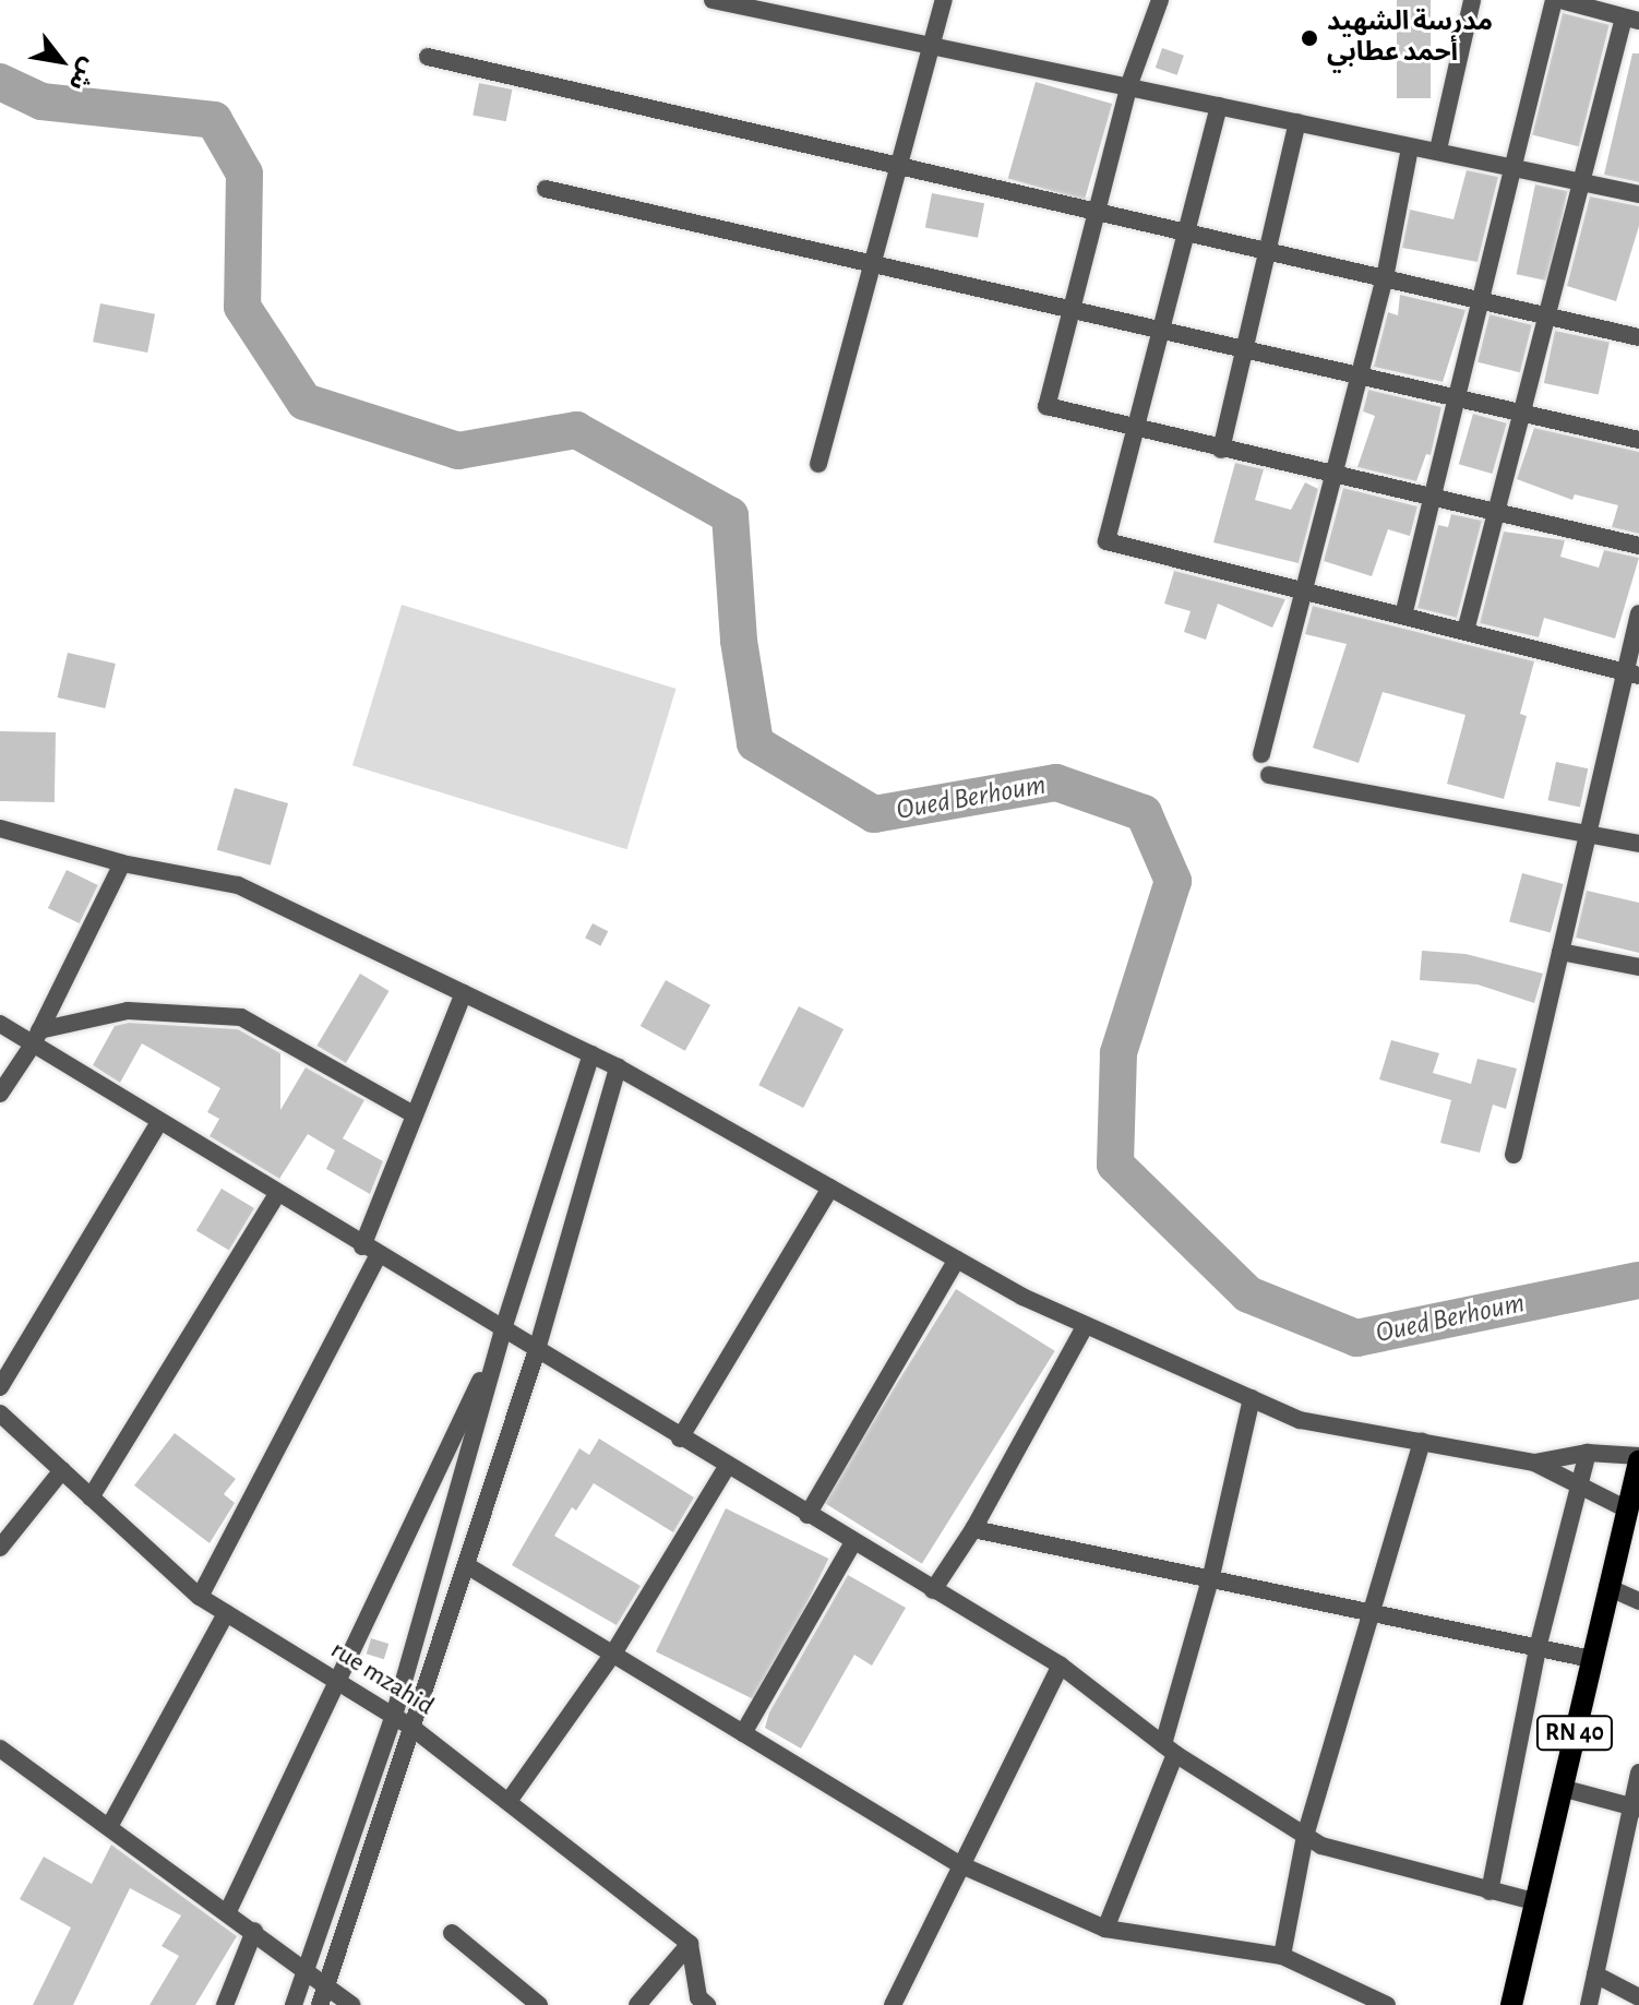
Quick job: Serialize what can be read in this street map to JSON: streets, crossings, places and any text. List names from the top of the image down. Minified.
{"streets":{"main road":["RN 40"],"street":["rue mzahid"]},"water":["Oued Berhoum"],"places":["مدرسة الشهيد أحمد عطابي"],"north":"bottom right"}
